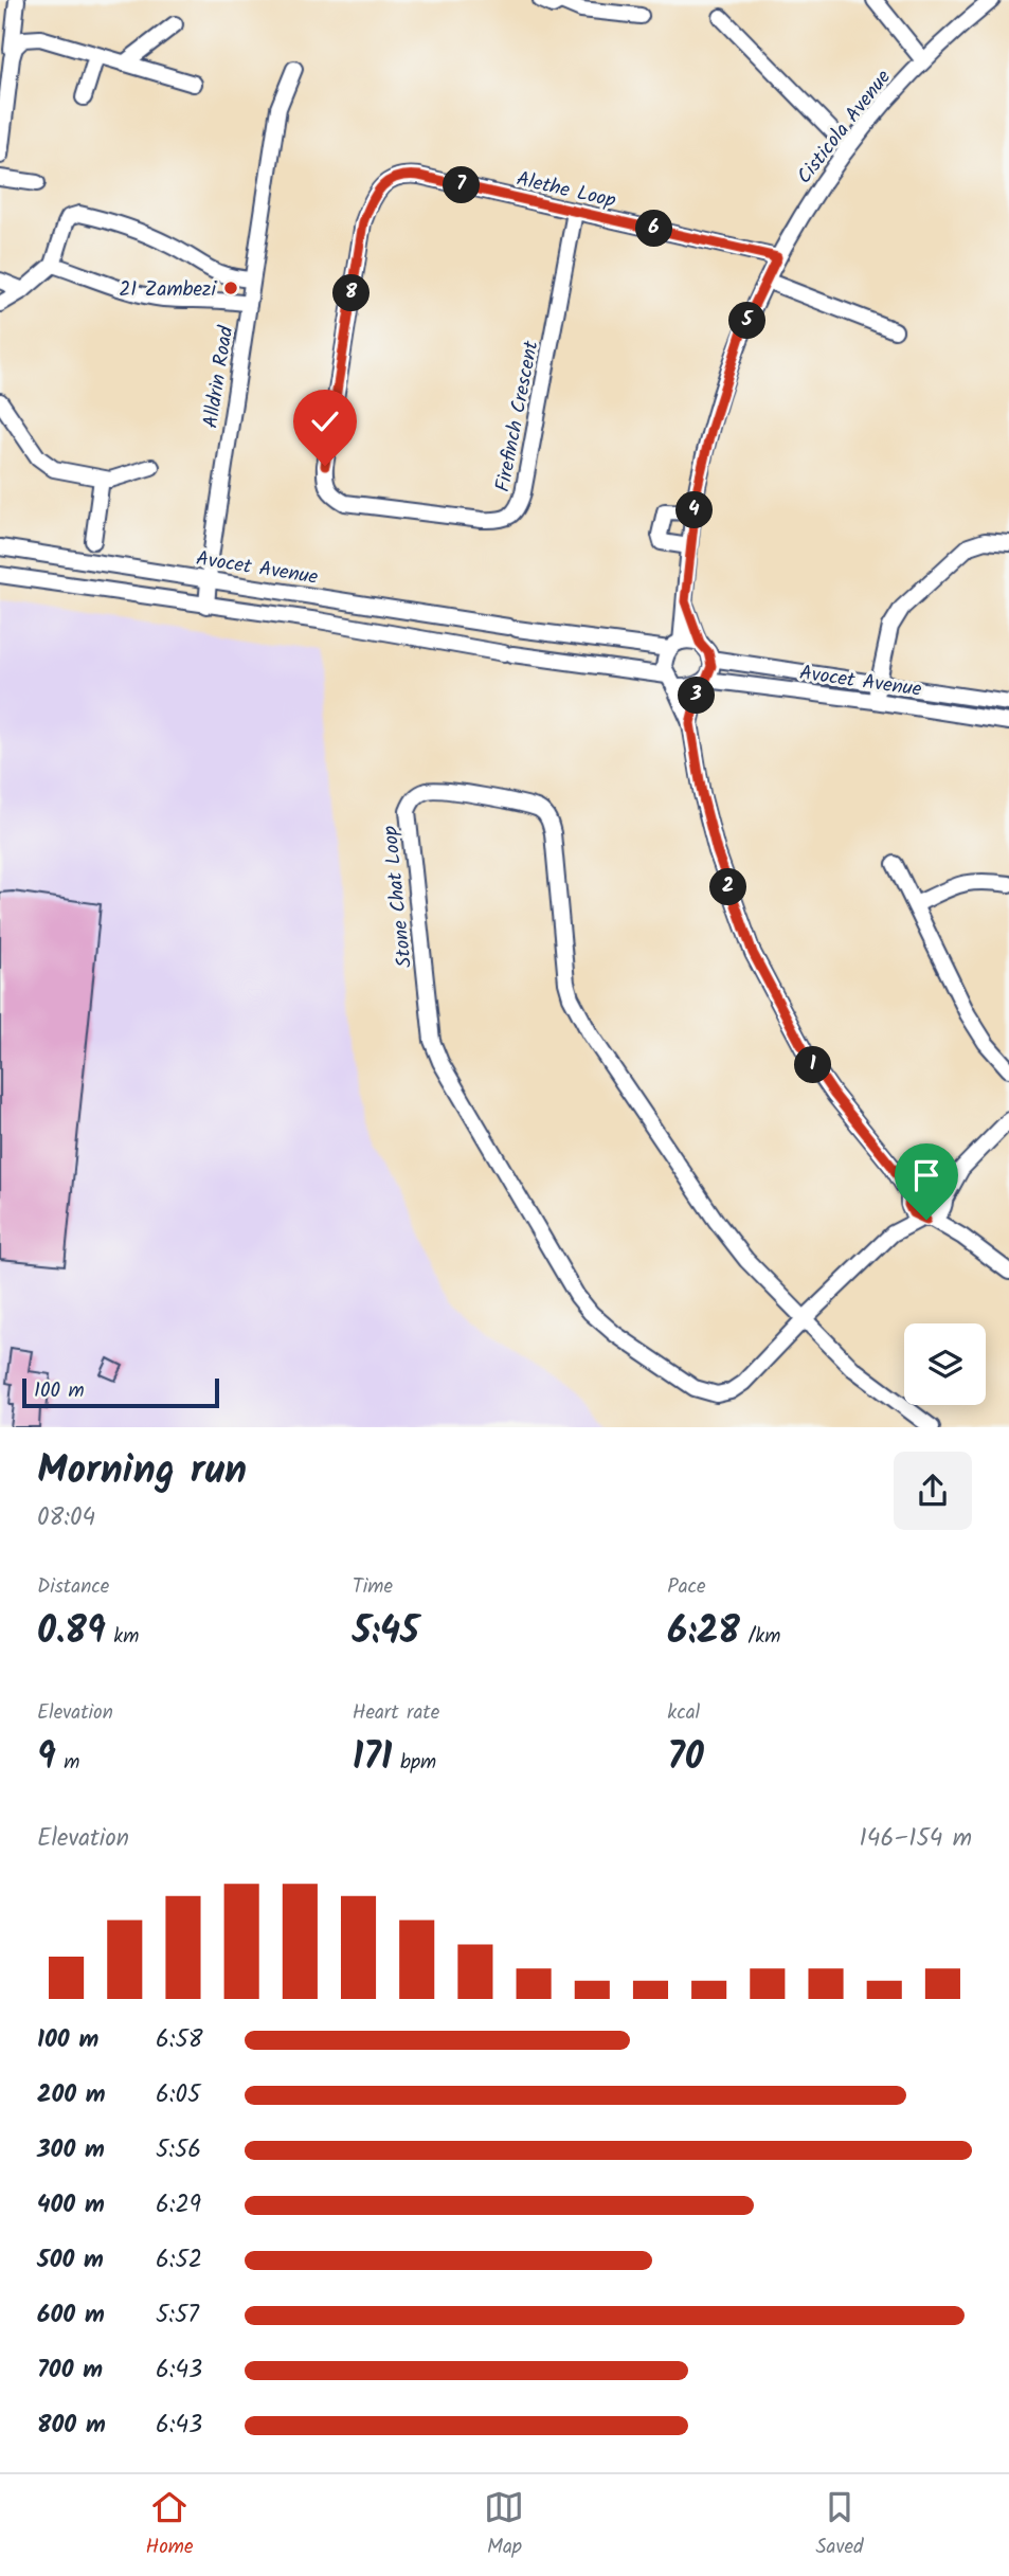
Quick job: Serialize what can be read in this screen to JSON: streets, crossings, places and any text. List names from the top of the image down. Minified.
{"streets":{"street":["Cisticola Avenue","Alethe Loop","Alldrin Road","Firefinch Crescent","Avocet Avenue","Stone Chat Loop"]},"crossings":[["Cisticola Avenue","Alethe Loop"],["Cisticola Avenue","Avocet Avenue"],["Alethe Loop","Firefinch Crescent"],["Alldrin Road","Avocet Avenue"]],"places":["21 Zambezi"],"scale_bar":"100 m","page":{"pins":["7","6","8","5","4","3","2","1"],"scale":"100 m","heading":["Morning run","08:04"],"stats":[["Distance","0.89 km"],["Time","5:45"],["Pace","6:28 /km"],["Elevation","9 m"],["Heart rate","171 bpm"],["kcal","70"]],"chart":["Elevation","146–154 m"],"list":[{"name":"100 m","note":"6:58"},{"name":"200 m","note":"6:05"},{"name":"300 m","note":"5:56"},{"name":"400 m","note":"6:29"},{"name":"500 m","note":"6:52"},{"name":"600 m","note":"5:57"},{"name":"700 m","note":"6:43"},{"name":"800 m","note":"6:43"}],"tabs":["Home","Map","Saved"]}}
